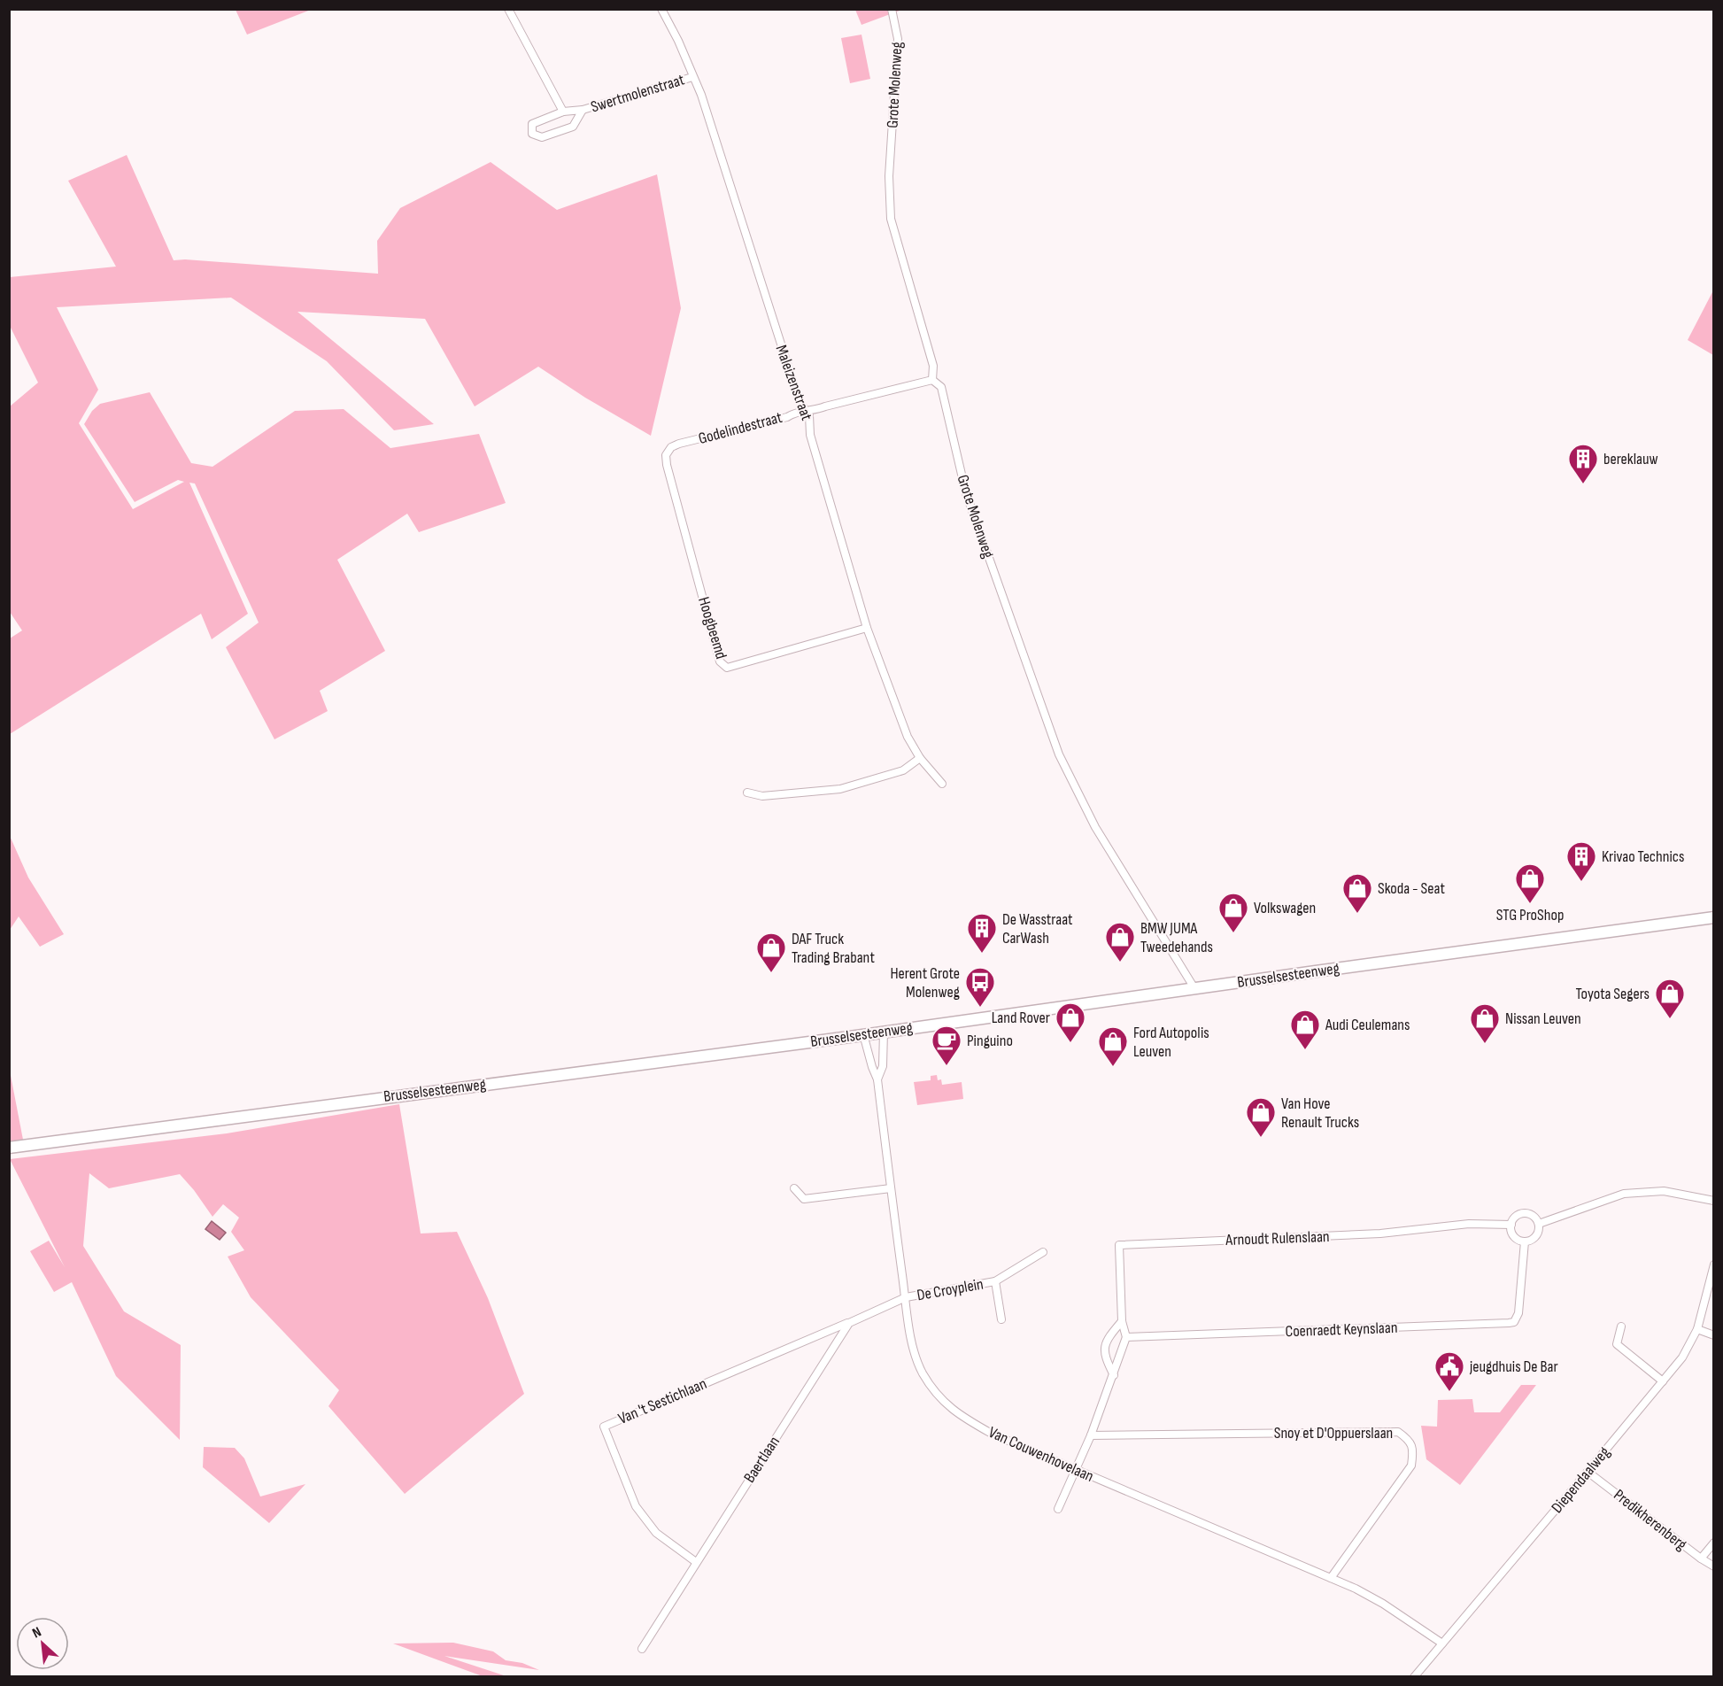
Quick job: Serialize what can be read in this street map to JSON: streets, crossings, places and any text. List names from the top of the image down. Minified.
{"streets":{"main road":["Brusselsesteenweg"],"street":["Grote Molenweg","Swertmolenstraat","Maleizenstraat","Godelindestraat","Hoogbeemd","Arnoudt Rulenslaan","De Croyplein","Coenraedt Keynslaan","Van 't Sestichlaan","Snoy et D'Oppuerslaan","Van Couwenhovelaan","Baertlaan","Diependaalweg","Predikherenberg"]},"crossings":[["Grote Molenweg","Godelindestraat"],["Grote Molenweg","Brusselsesteenweg"],["Swertmolenstraat","Maleizenstraat"],["Maleizenstraat","Godelindestraat"],["Maleizenstraat","Hoogbeemd"],["Godelindestraat","Hoogbeemd"],["Brusselsesteenweg","Van Couwenhovelaan"],["Arnoudt Rulenslaan","Coenraedt Keynslaan"],["De Croyplein","Van Couwenhovelaan"],["Van 't Sestichlaan","Baertlaan"],["Snoy et D'Oppuerslaan","Van Couwenhovelaan"],["Van Couwenhovelaan","Diependaalweg"],["Diependaalweg","Predikherenberg"]],"places":{"building":["bereklauw","Krivao Technics","De Wasstraat CarWash"],"shop":["STG ProShop","Skoda - Seat","Volkswagen","BMW JUMA Tweedehands","DAF Truck Trading Brabant","Toyota Segers","Land Rover","Nissan Leuven","Audi Ceulemans","Ford Autopolis Leuven","Van Hove Renault Trucks"],"bus stop":["Herent Grote Molenweg"],"cafe":["Pinguino"],"public building":["jeugdhuis De Bar"]},"north":"top left"}
